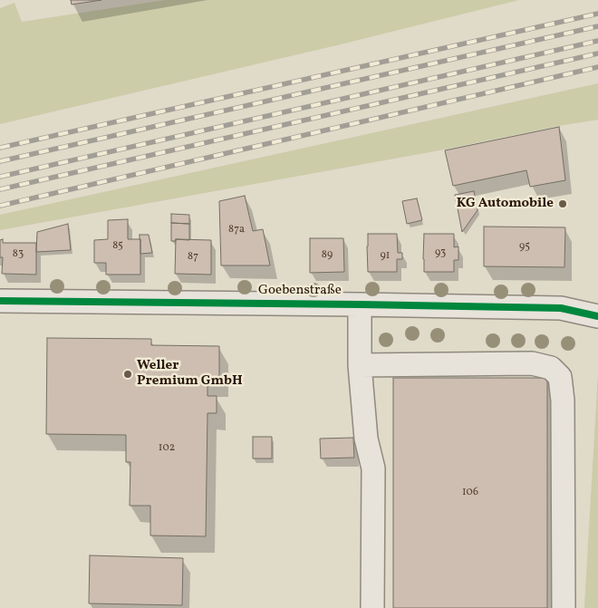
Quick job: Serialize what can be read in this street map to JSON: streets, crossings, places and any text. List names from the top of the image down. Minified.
{"streets":{"street":["Goebenstraße"]},"places":["KG Automobile","Weller Premium GmbH"],"house_numbers":["87a","85","95","93","83","89","91","87","102","106"]}
